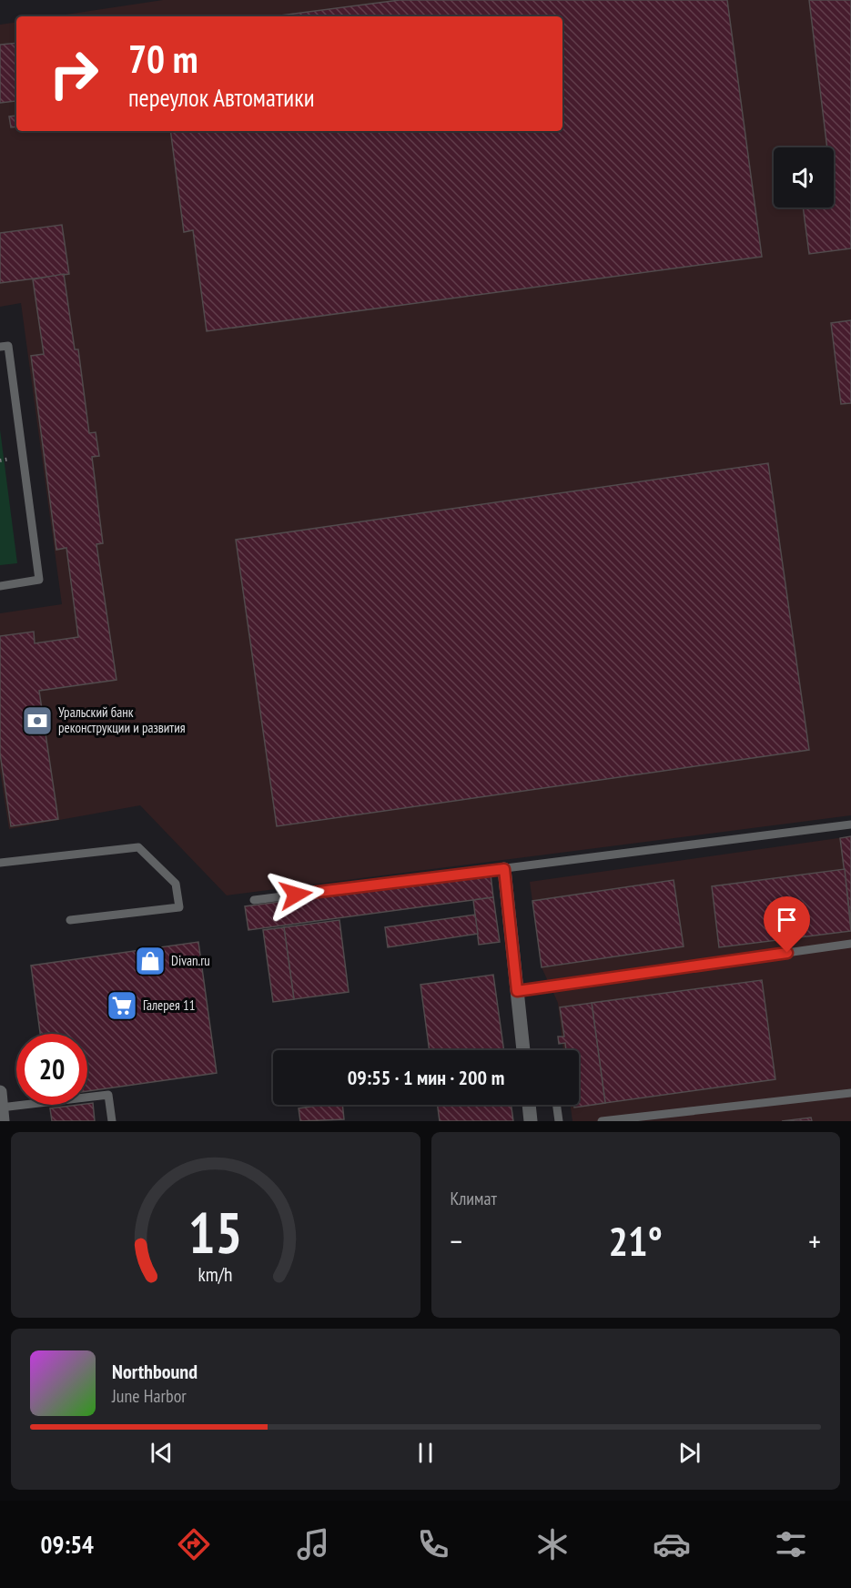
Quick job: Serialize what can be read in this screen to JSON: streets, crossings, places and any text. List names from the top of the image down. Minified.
{"places":{"bank":["Уральский банк реконструкции и развития"],"shop":["Divan.ru"],"supermarket":["Галерея 11"]},"page":{"turn":["70 m","переулок Автоматики"],"limit":"20","trip":"09:55 · 1 мин · 200 m","tile":"Климат","heat":["−","21°","+"],"song":["Northbound","June Harbor"],"tabs":"09:54","gauge":["15","km/h"]}}
